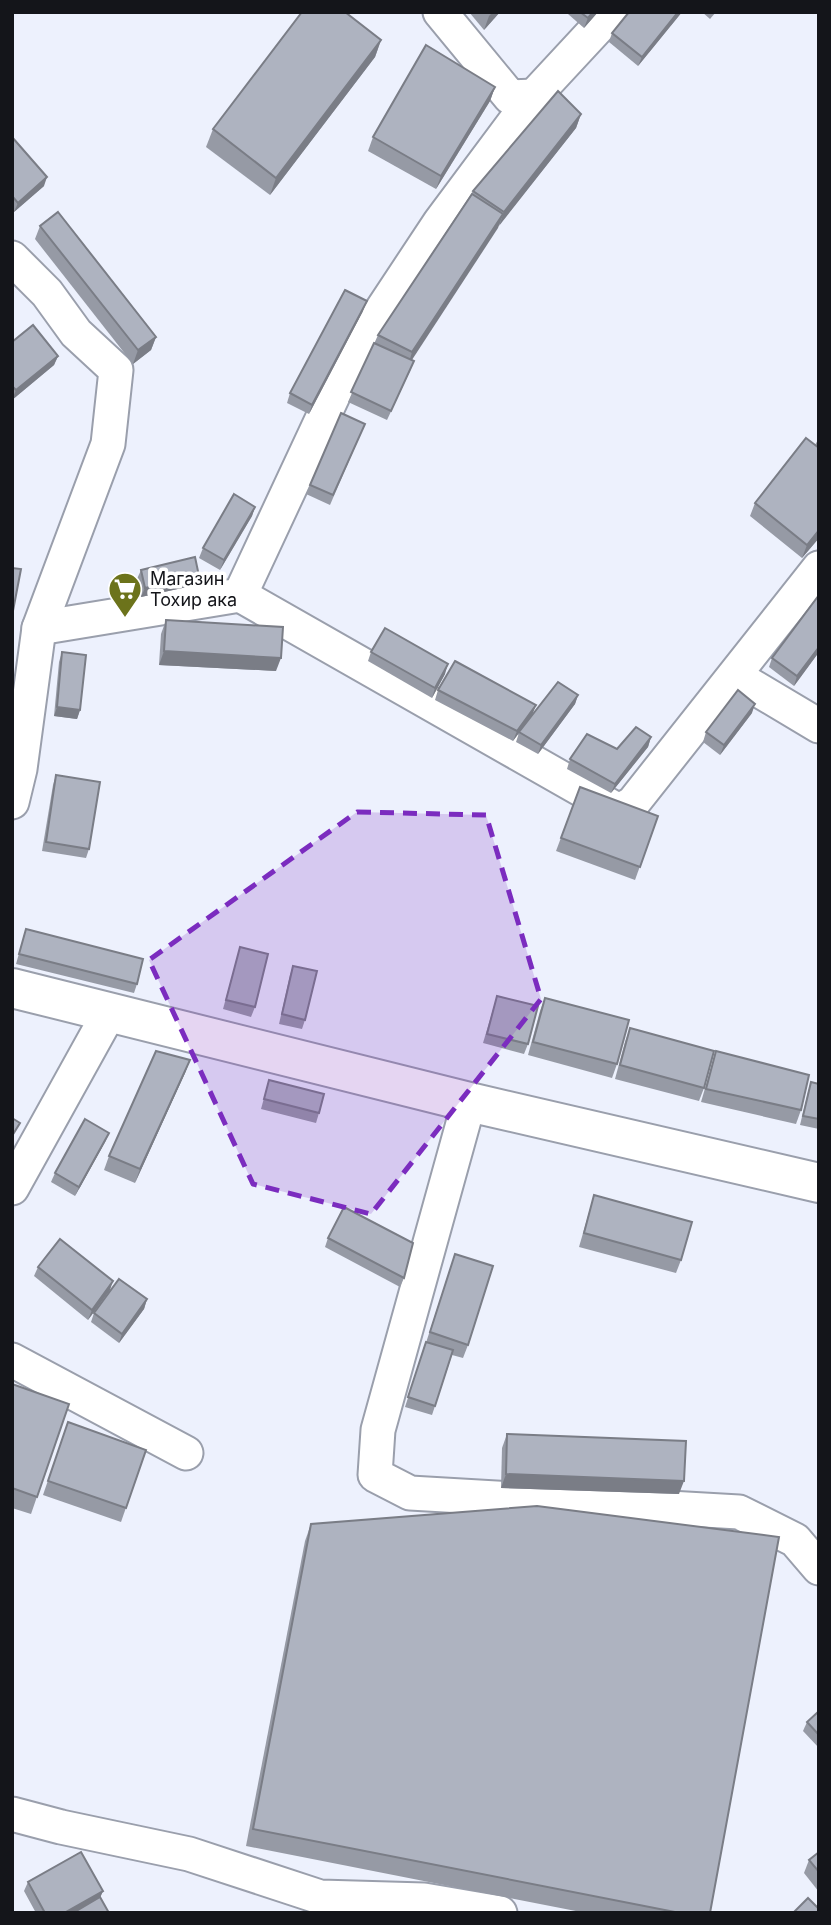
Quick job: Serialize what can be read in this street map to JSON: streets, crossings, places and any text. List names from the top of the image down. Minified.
{"places":{"supermarket":["Магазин Тохир ака"]}}
